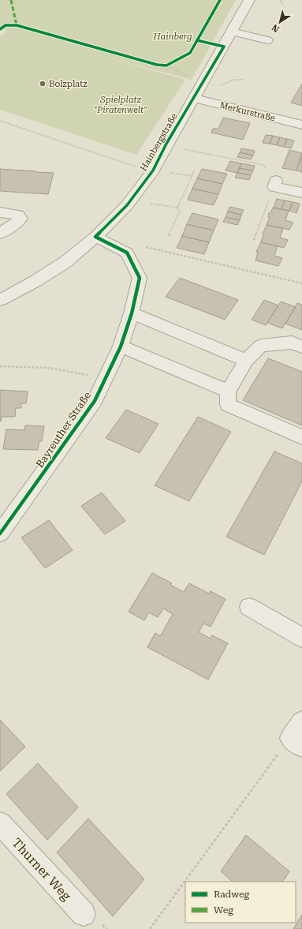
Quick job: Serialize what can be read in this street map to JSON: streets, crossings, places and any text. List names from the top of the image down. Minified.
{"streets":{"street":["Merkurstraße","Hainbergstraße","Bayreuther Straße","Thurner Weg"]},"crossings":[["Merkurstraße","Hainbergstraße"],["Hainbergstraße","Bayreuther Straße"]],"parks":["Hainberg","Spielplatz \"Piratenwelt\""],"places":["Bolzplatz"],"legend":["Radweg","Weg"],"north":"bottom left"}
